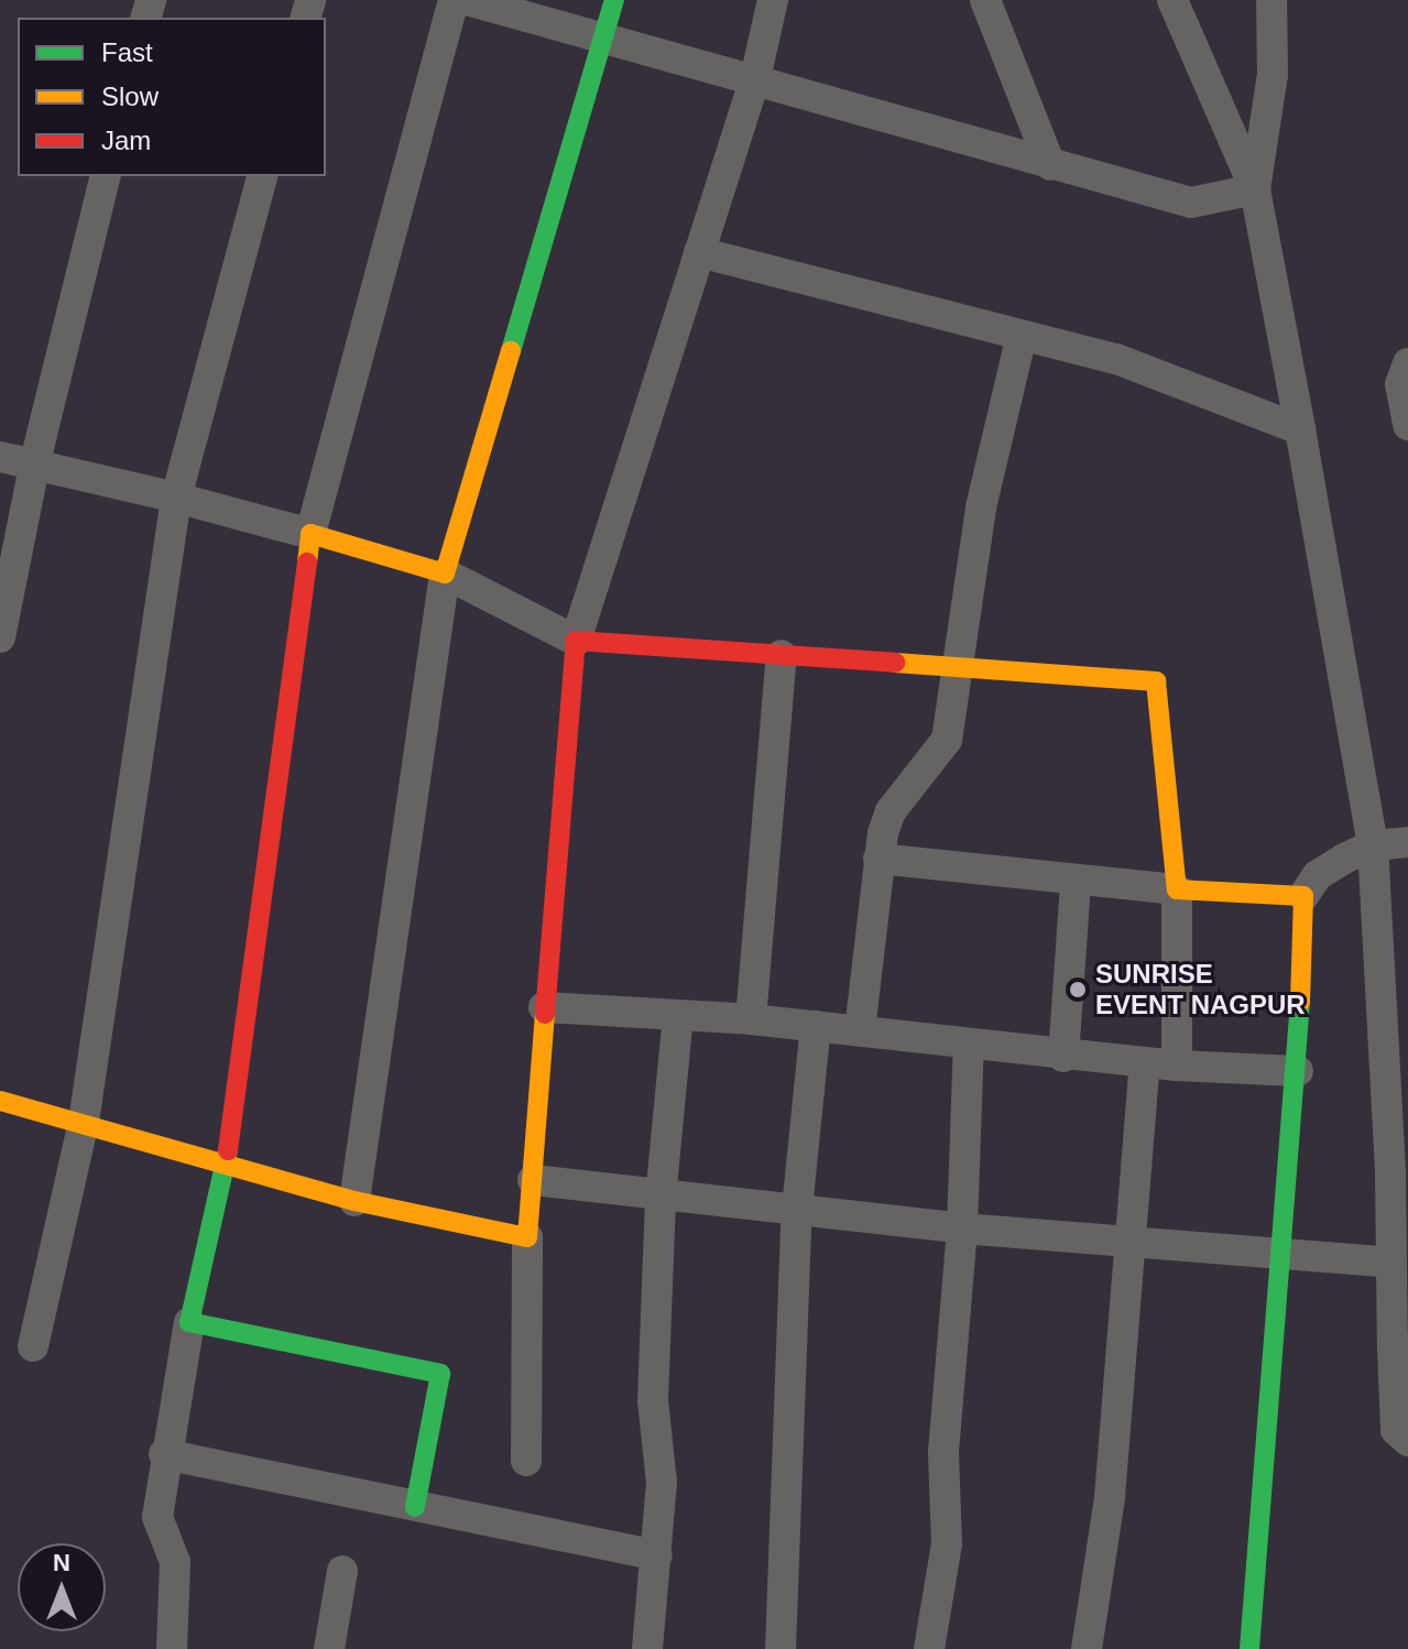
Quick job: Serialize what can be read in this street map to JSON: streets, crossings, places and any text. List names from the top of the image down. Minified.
{"places":["SUNRISE EVENT NAGPUR"],"legend":["Fast","Slow","Jam"],"north":"top"}
